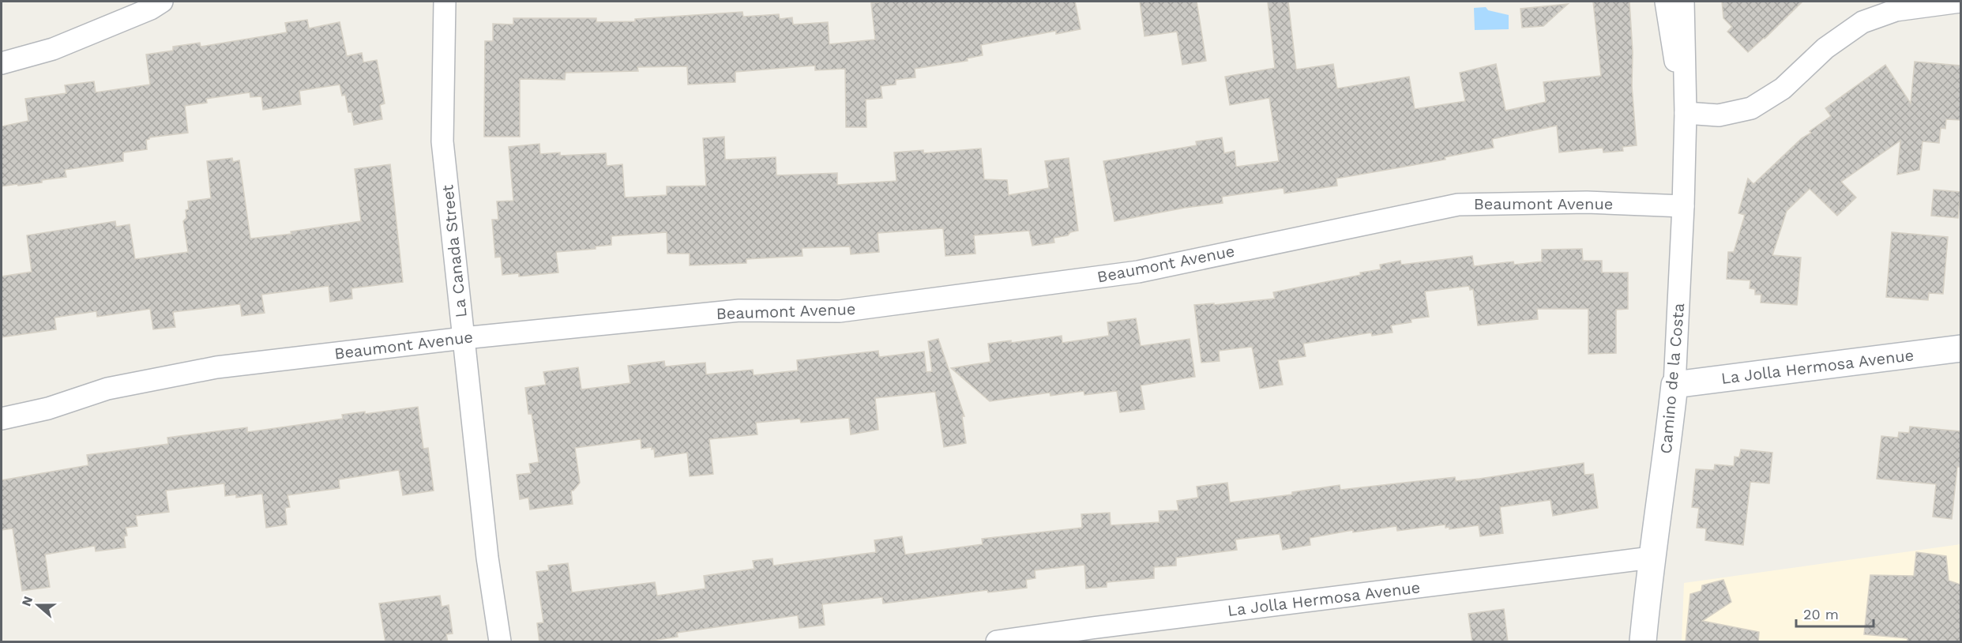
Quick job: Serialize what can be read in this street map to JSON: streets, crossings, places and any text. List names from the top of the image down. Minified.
{"streets":{"street":["Beaumont Avenue","La Canada Street","La Jolla Hermosa Avenue","Camino de la Costa"]},"crossings":[["Beaumont Avenue","La Canada Street"],["Beaumont Avenue","Camino de la Costa"],["La Jolla Hermosa Avenue","Camino de la Costa"]],"scale_bar":"20 m","north":"left"}
